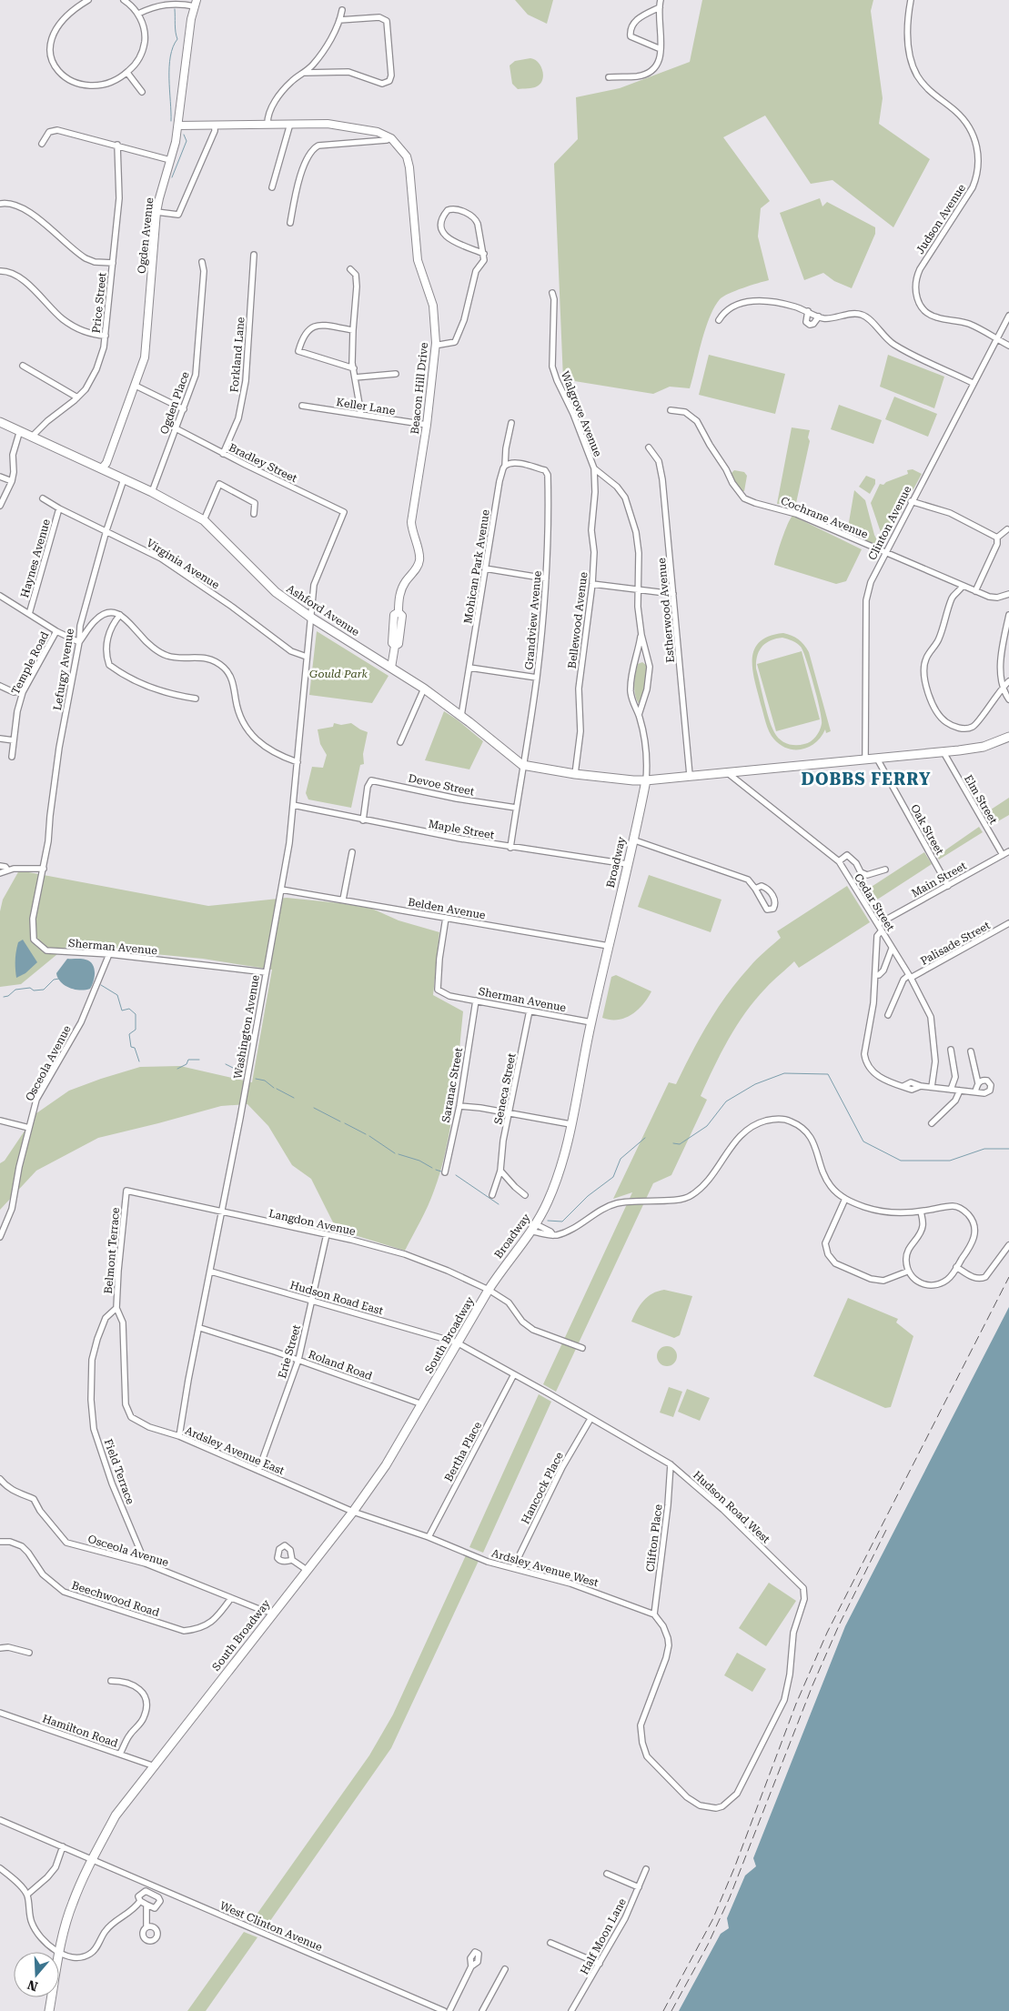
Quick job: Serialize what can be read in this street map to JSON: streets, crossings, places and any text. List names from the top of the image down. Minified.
{"streets":{"main road":["Ashford Avenue","Broadway","South Broadway"],"street":["Judson Avenue","Ogden Avenue","Price Street","Forkland Lane","Beacon Hill Drive","Ogden Place","Keller Lane","Walgrove Avenue","Bradley Street","Cochrane Avenue","Clinton Avenue","Haynes Avenue","Virginia Avenue","Mohican Park Avenue","Estherwood Avenue","Grandview Avenue","Bellewood Avenue","Temple Road","Lefurgy Avenue","Devoe Street","Elm Street","Maple Street","Oak Street","Main Street","Cedar Street","Belden Avenue","Palisade Street","Sherman Avenue","Washington Avenue","Osceola Avenue","Saranac Street","Seneca Street","Langdon Avenue","Belmont Terrace","Hudson Road East","Erie Street","Roland Road","Ardsley Avenue East","Bertha Place","Field Terrace","Hancock Place","Hudson Road West","Clifton Place","Ardsley Avenue West","Beechwood Road","Hamilton Road","West Clinton Avenue","Half Moon Lane"]},"crossings":[["Judson Avenue","Clinton Avenue"],["Ogden Avenue","Ashford Avenue"],["Price Street","Ashford Avenue"],["Forkland Lane","Bradley Street"],["Beacon Hill Drive","Keller Lane"],["Beacon Hill Drive","Ashford Avenue"],["Ogden Place","Bradley Street"],["Ogden Place","Ashford Avenue"],["Walgrove Avenue","Ashford Avenue"],["Walgrove Avenue","Bellewood Avenue"],["Walgrove Avenue","Broadway"],["Bradley Street","Washington Avenue"],["Cochrane Avenue","Clinton Avenue"],["Haynes Avenue","Virginia Avenue"],["Virginia Avenue","Lefurgy Avenue"],["Virginia Avenue","Washington Avenue"],["Mohican Park Avenue","Ashford Avenue"],["Mohican Park Avenue","Grandview Avenue"],["Ashford Avenue","Grandview Avenue"],["Ashford Avenue","Bellewood Avenue"],["Ashford Avenue","Lefurgy Avenue"],["Ashford Avenue","Broadway"],["Ashford Avenue","Washington Avenue"],["Grandview Avenue","Devoe Street"],["Grandview Avenue","Maple Street"],["Lefurgy Avenue","Sherman Avenue"],["Devoe Street","Maple Street"],["Elm Street","Main Street"],["Maple Street","Broadway"],["Maple Street","Washington Avenue"],["Oak Street","Main Street"],["Broadway","Belden Avenue"],["Broadway","Sherman Avenue"],["Broadway","Langdon Avenue"],["Broadway","South Broadway"],["Main Street","Cedar Street"],["Cedar Street","Palisade Street"],["Belden Avenue","Sherman Avenue"],["Belden Avenue","Washington Avenue"],["Sherman Avenue","Washington Avenue"],["Sherman Avenue","Osceola Avenue"],["Sherman Avenue","Saranac Street"],["Sherman Avenue","Seneca Street"],["Washington Avenue","Langdon Avenue"],["Washington Avenue","Hudson Road East"],["Washington Avenue","Roland Road"],["Washington Avenue","Ardsley Avenue East"],["Osceola Avenue","South Broadway"],["Osceola Avenue","Field Terrace"],["Osceola Avenue","Beechwood Road"],["Langdon Avenue","Belmont Terrace"],["Langdon Avenue","South Broadway"],["Langdon Avenue","Erie Street"],["Belmont Terrace","Ardsley Avenue East"],["Belmont Terrace","Field Terrace"],["Hudson Road East","South Broadway"],["Hudson Road East","Erie Street"],["Hudson Road East","Hudson Road West"],["South Broadway","Roland Road"],["South Broadway","Ardsley Avenue East"],["South Broadway","Hudson Road West"],["South Broadway","Ardsley Avenue West"],["South Broadway","Hamilton Road"],["South Broadway","West Clinton Avenue"],["Erie Street","Roland Road"],["Erie Street","Ardsley Avenue East"],["Ardsley Avenue East","Ardsley Avenue West"],["Bertha Place","Hudson Road West"],["Bertha Place","Ardsley Avenue West"],["Hancock Place","Hudson Road West"],["Hancock Place","Ardsley Avenue West"],["Hudson Road West","Clifton Place"],["Hudson Road West","Ardsley Avenue West"],["Clifton Place","Ardsley Avenue West"]],"districts":["DOBBS FERRY"],"parks":["Gould Park"],"north":"bottom"}
